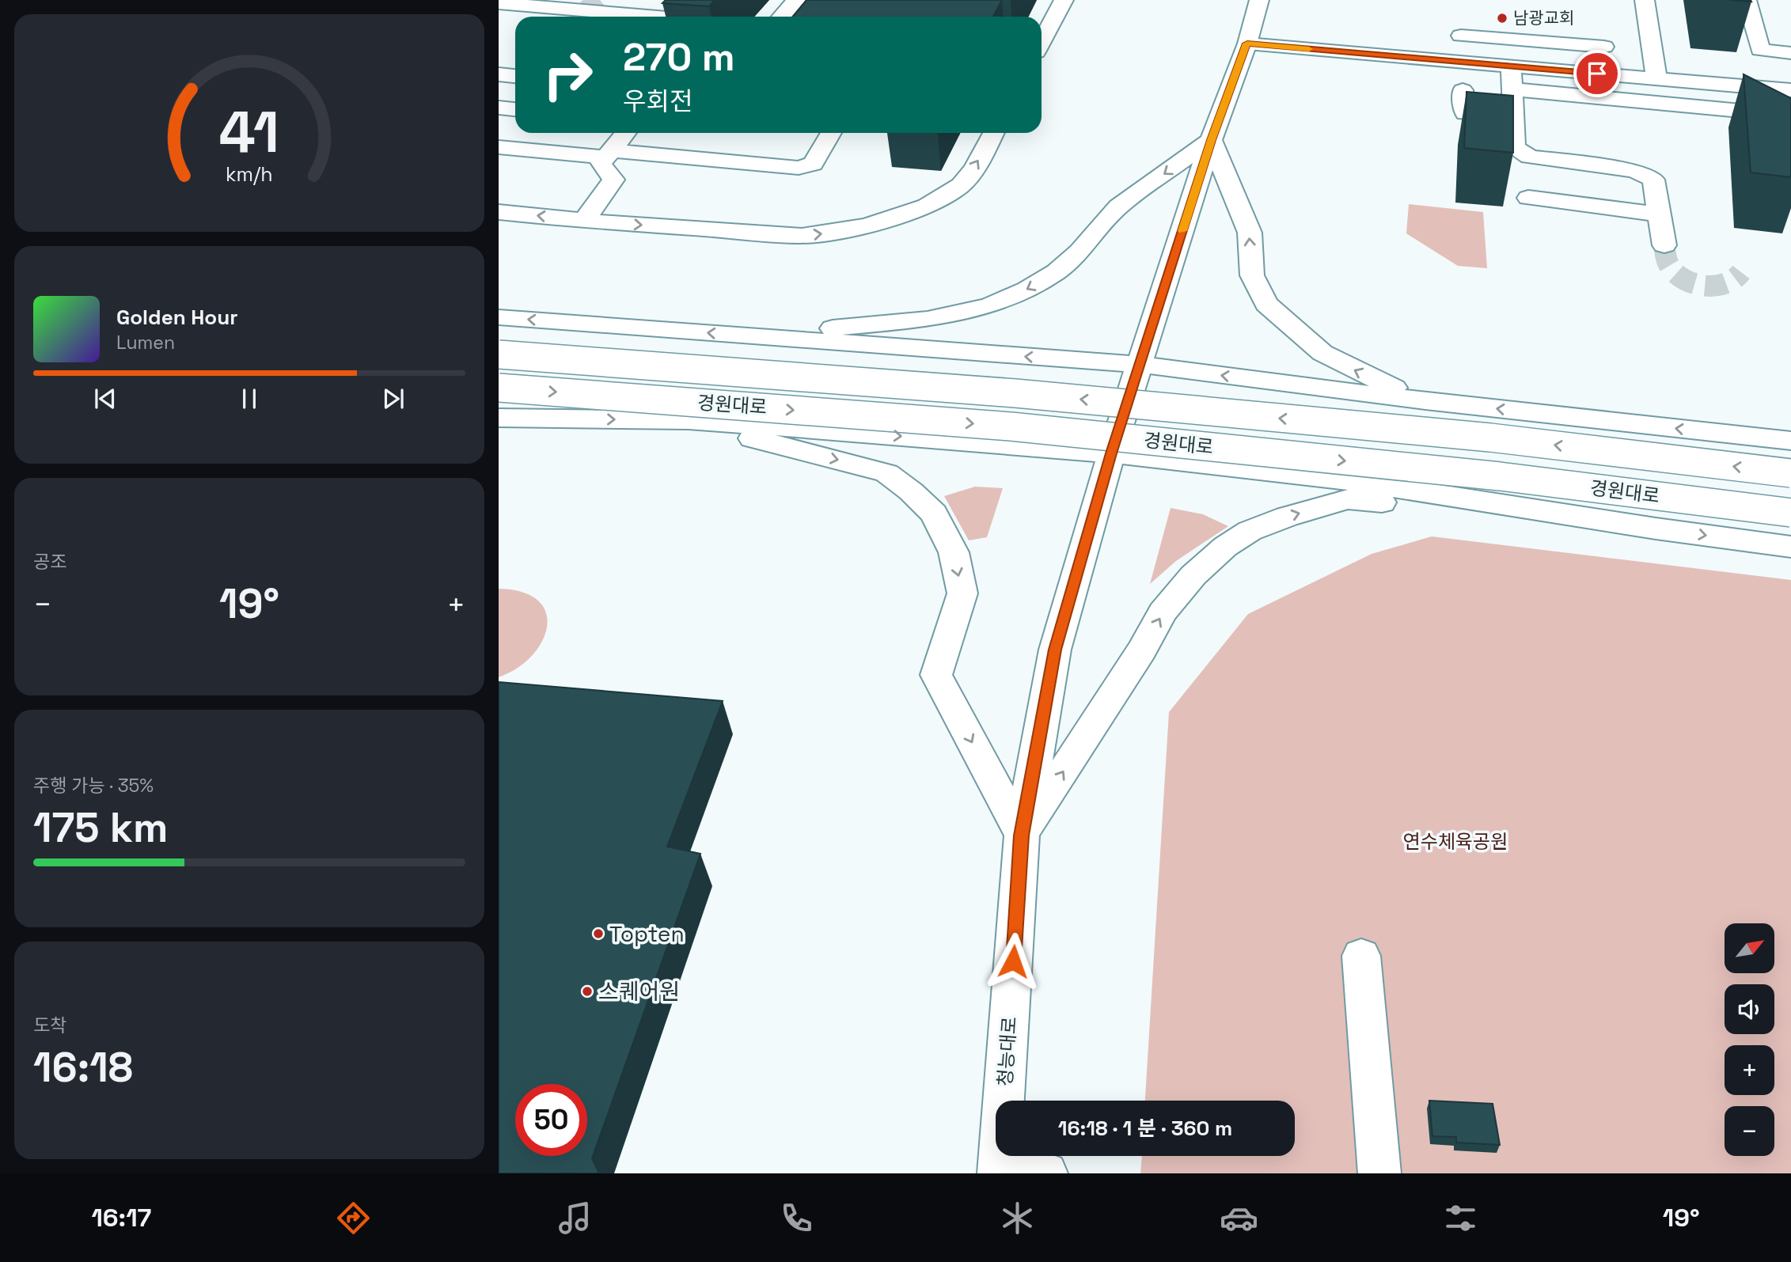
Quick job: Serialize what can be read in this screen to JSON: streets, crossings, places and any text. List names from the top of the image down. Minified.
{"streets":{"main road":["경원대로","청능대로"]},"parks":["연수체육공원"],"places":["남광교회","Topten","스퀘어원"],"north":"top right","page":{"turn":["270 m","우회전"],"song":["Golden Hour","Lumen"],"tile":["공조",["주행 가능 · 35%","175 km"],["도착","16:18"]],"heat":["−","19°","+"],"map_buttons":["+","−"],"limit":"50","trip":"16:18 · 1 분 · 360 m","tabs":["16:17","19°"],"gauge":["41","km/h"]}}
